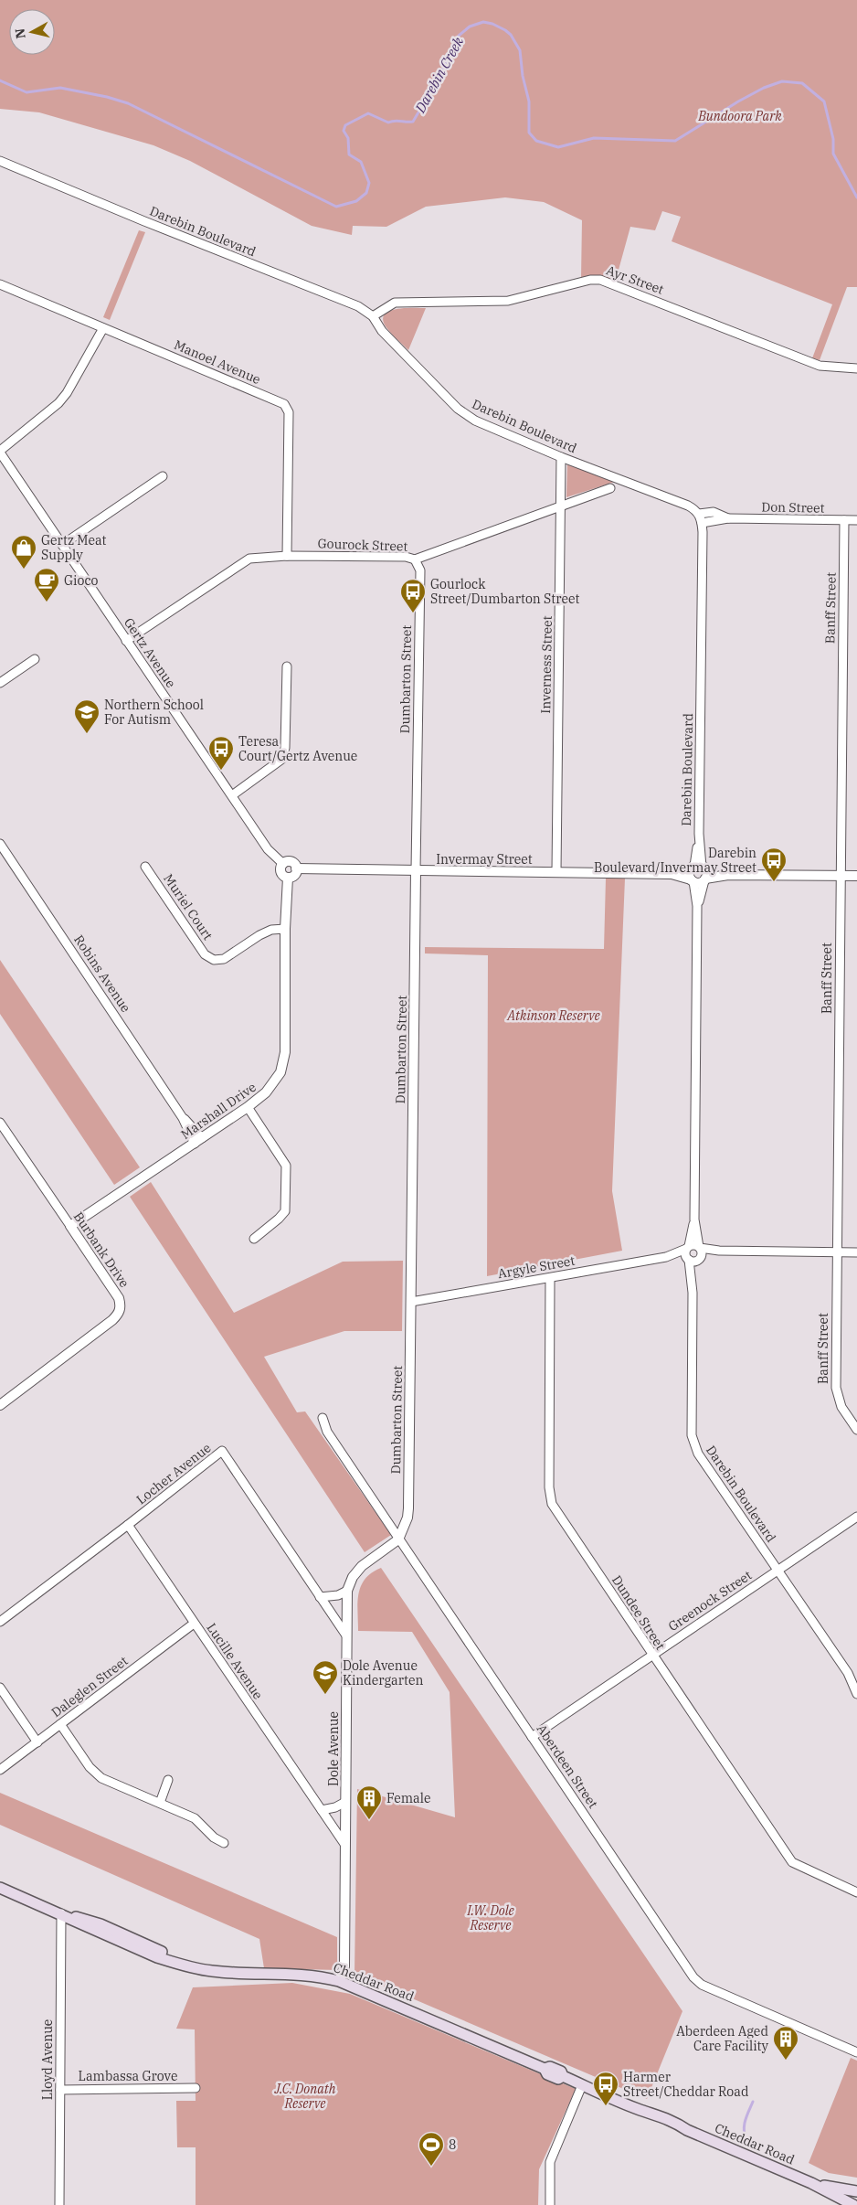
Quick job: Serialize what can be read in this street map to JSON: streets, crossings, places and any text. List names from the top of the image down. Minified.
{"streets":{"main road":["Cheddar Road"],"street":["Darebin Boulevard","Ayr Street","Manoel Avenue","Don Street","Gourock Street","Banff Street","Gertz Avenue","Inverness Street","Dumbarton Street","Invermay Street","Muriel Court","Robins Avenue","Marshall Drive","Burbank Drive","Argyle Street","Locher Avenue","Greenock Street","Dundee Street","Lucille Avenue","Daleglen Street","Dole Avenue","Aberdeen Street","Lloyd Avenue","Lambassa Grove"]},"crossings":[["Darebin Boulevard","Ayr Street"],["Darebin Boulevard","Don Street"],["Darebin Boulevard","Inverness Street"],["Darebin Boulevard","Invermay Street"],["Darebin Boulevard","Argyle Street"],["Darebin Boulevard","Greenock Street"],["Manoel Avenue","Gourock Street"],["Don Street","Banff Street"],["Gourock Street","Gertz Avenue"],["Gourock Street","Inverness Street"],["Gourock Street","Dumbarton Street"],["Banff Street","Invermay Street"],["Gertz Avenue","Invermay Street"],["Gertz Avenue","Marshall Drive"],["Inverness Street","Invermay Street"],["Dumbarton Street","Invermay Street"],["Dumbarton Street","Argyle Street"],["Dumbarton Street","Dole Avenue"],["Dumbarton Street","Aberdeen Street"],["Invermay Street","Marshall Drive"],["Muriel Court","Marshall Drive"],["Robins Avenue","Marshall Drive"],["Marshall Drive","Burbank Drive"],["Argyle Street","Dundee Street"],["Locher Avenue","Lucille Avenue"],["Locher Avenue","Dole Avenue"],["Greenock Street","Dundee Street"],["Greenock Street","Aberdeen Street"],["Lucille Avenue","Daleglen Street"],["Lucille Avenue","Dole Avenue"],["Dole Avenue","Aberdeen Street"],["Dole Avenue","Cheddar Road"],["Cheddar Road","Lloyd Avenue"],["Lloyd Avenue","Lambassa Grove"]],"water":["Darebin Creek"],"parks":["Bundoora Park","Atkinson Reserve","I.W. Dole Reserve","J.C. Donath Reserve"],"places":{"shop":["Gertz Meat Supply"],"cafe":["Gioco"],"bus stop":["Gourlock Street/Dumbarton Street","Teresa Court/Gertz Avenue","Darebin Boulevard/Invermay Street","Harmer Street/Cheddar Road"],"school or university":["Northern School For Autism","Dole Avenue Kindergarten"],"building":["Female","Aberdeen Aged Care Facility"],"sports":["8"]},"north":"left"}
